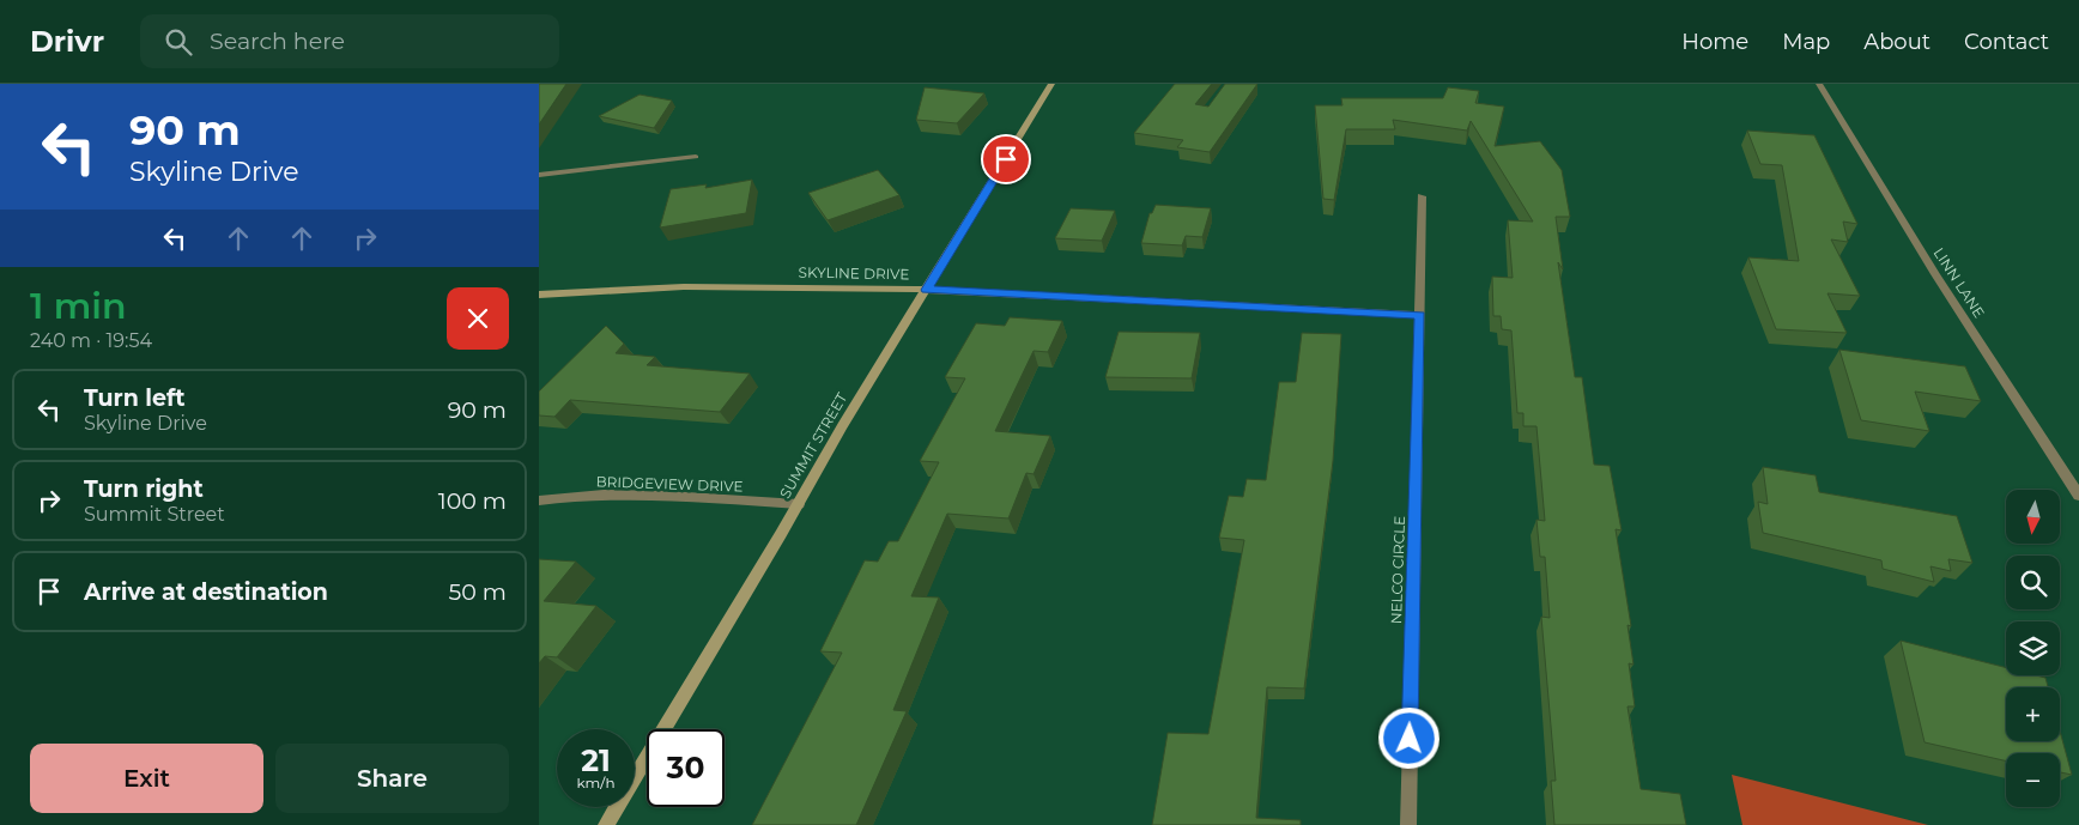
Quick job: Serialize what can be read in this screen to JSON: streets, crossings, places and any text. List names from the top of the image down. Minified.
{"streets":{"street":["SKYLINE DRIVE","LINN LANE","SUMMIT STREET","BRIDGEVIEW DRIVE","NELCO CIRCLE"]},"crossings":[["SKYLINE DRIVE","SUMMIT STREET"],["SKYLINE DRIVE","NELCO CIRCLE"],["SUMMIT STREET","BRIDGEVIEW DRIVE"]],"north":"bottom","page":{"header":"Drivr","search":"Search here","nav":["Home","Map","About","Contact"],"turn":["90 m","Skyline Drive"],"heading":["1 min","240 m · 19:54"],"list":[{"name":"Turn left","note":"Skyline Drive","value":"90 m"},{"name":"Turn right","note":"Summit Street","value":"100 m"},{"name":"Arrive at destination","value":"50 m"}],"map_buttons":["+","−"],"speed":"21 km/h","limit":"30","buttons":["Exit","Share"]}}
